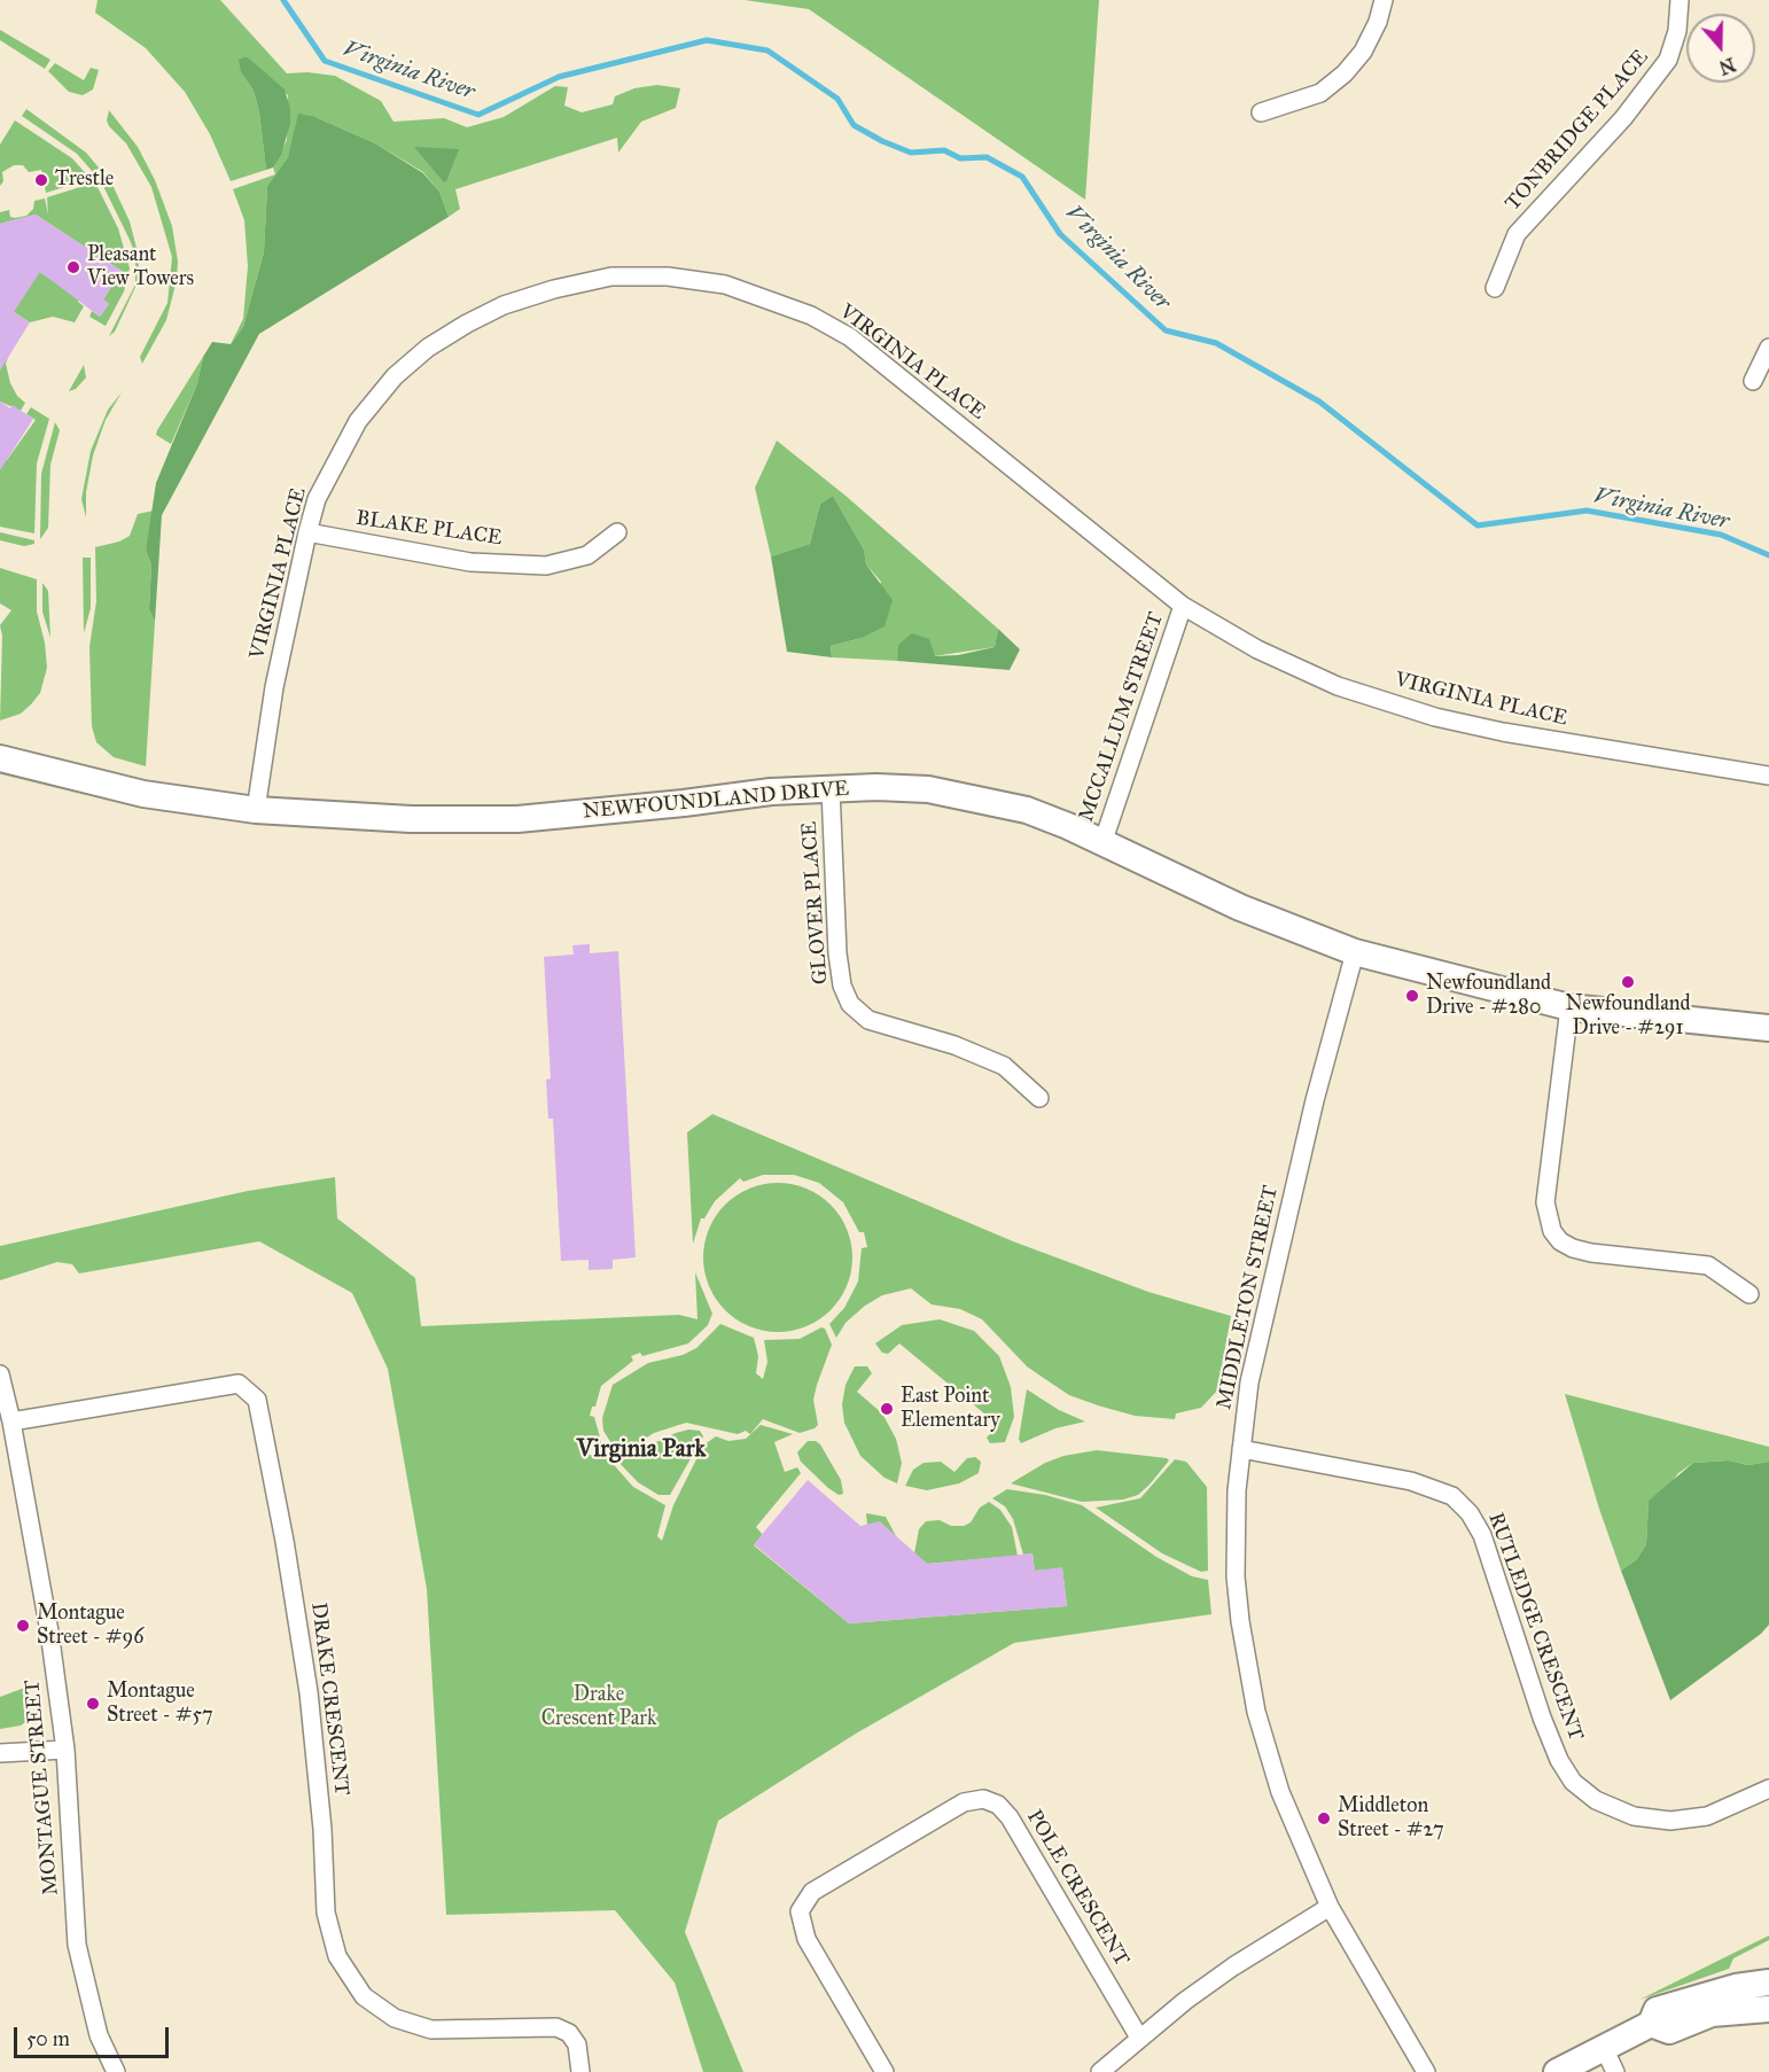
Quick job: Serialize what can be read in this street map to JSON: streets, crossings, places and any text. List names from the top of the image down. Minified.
{"streets":{"street":["TONBRIDGE PLACE","VIRGINIA PLACE","BLAKE PLACE","MCCALLUM STREET","NEWFOUNDLAND DRIVE","GLOVER PLACE","MIDDLETON STREET","RUTLEDGE CRESCENT","DRAKE CRESCENT","MONTAGUE STREET","POLE CRESCENT"]},"crossings":[["VIRGINIA PLACE","BLAKE PLACE"],["VIRGINIA PLACE","MCCALLUM STREET"],["VIRGINIA PLACE","NEWFOUNDLAND DRIVE"],["MCCALLUM STREET","NEWFOUNDLAND DRIVE"],["NEWFOUNDLAND DRIVE","GLOVER PLACE"],["NEWFOUNDLAND DRIVE","MIDDLETON STREET"],["MIDDLETON STREET","RUTLEDGE CRESCENT"],["DRAKE CRESCENT","MONTAGUE STREET"]],"districts":["Virginia Park"],"water":["Virginia River"],"parks":["Drake Crescent Park"],"places":["Trestle","Pleasant View Towers","Newfoundland Drive - #291","Newfoundland Drive - #280","East Point Elementary","Montague Street - #96","Montague Street - #57","Middleton Street - #27"],"scale_bar":"50 m","north":"bottom"}
